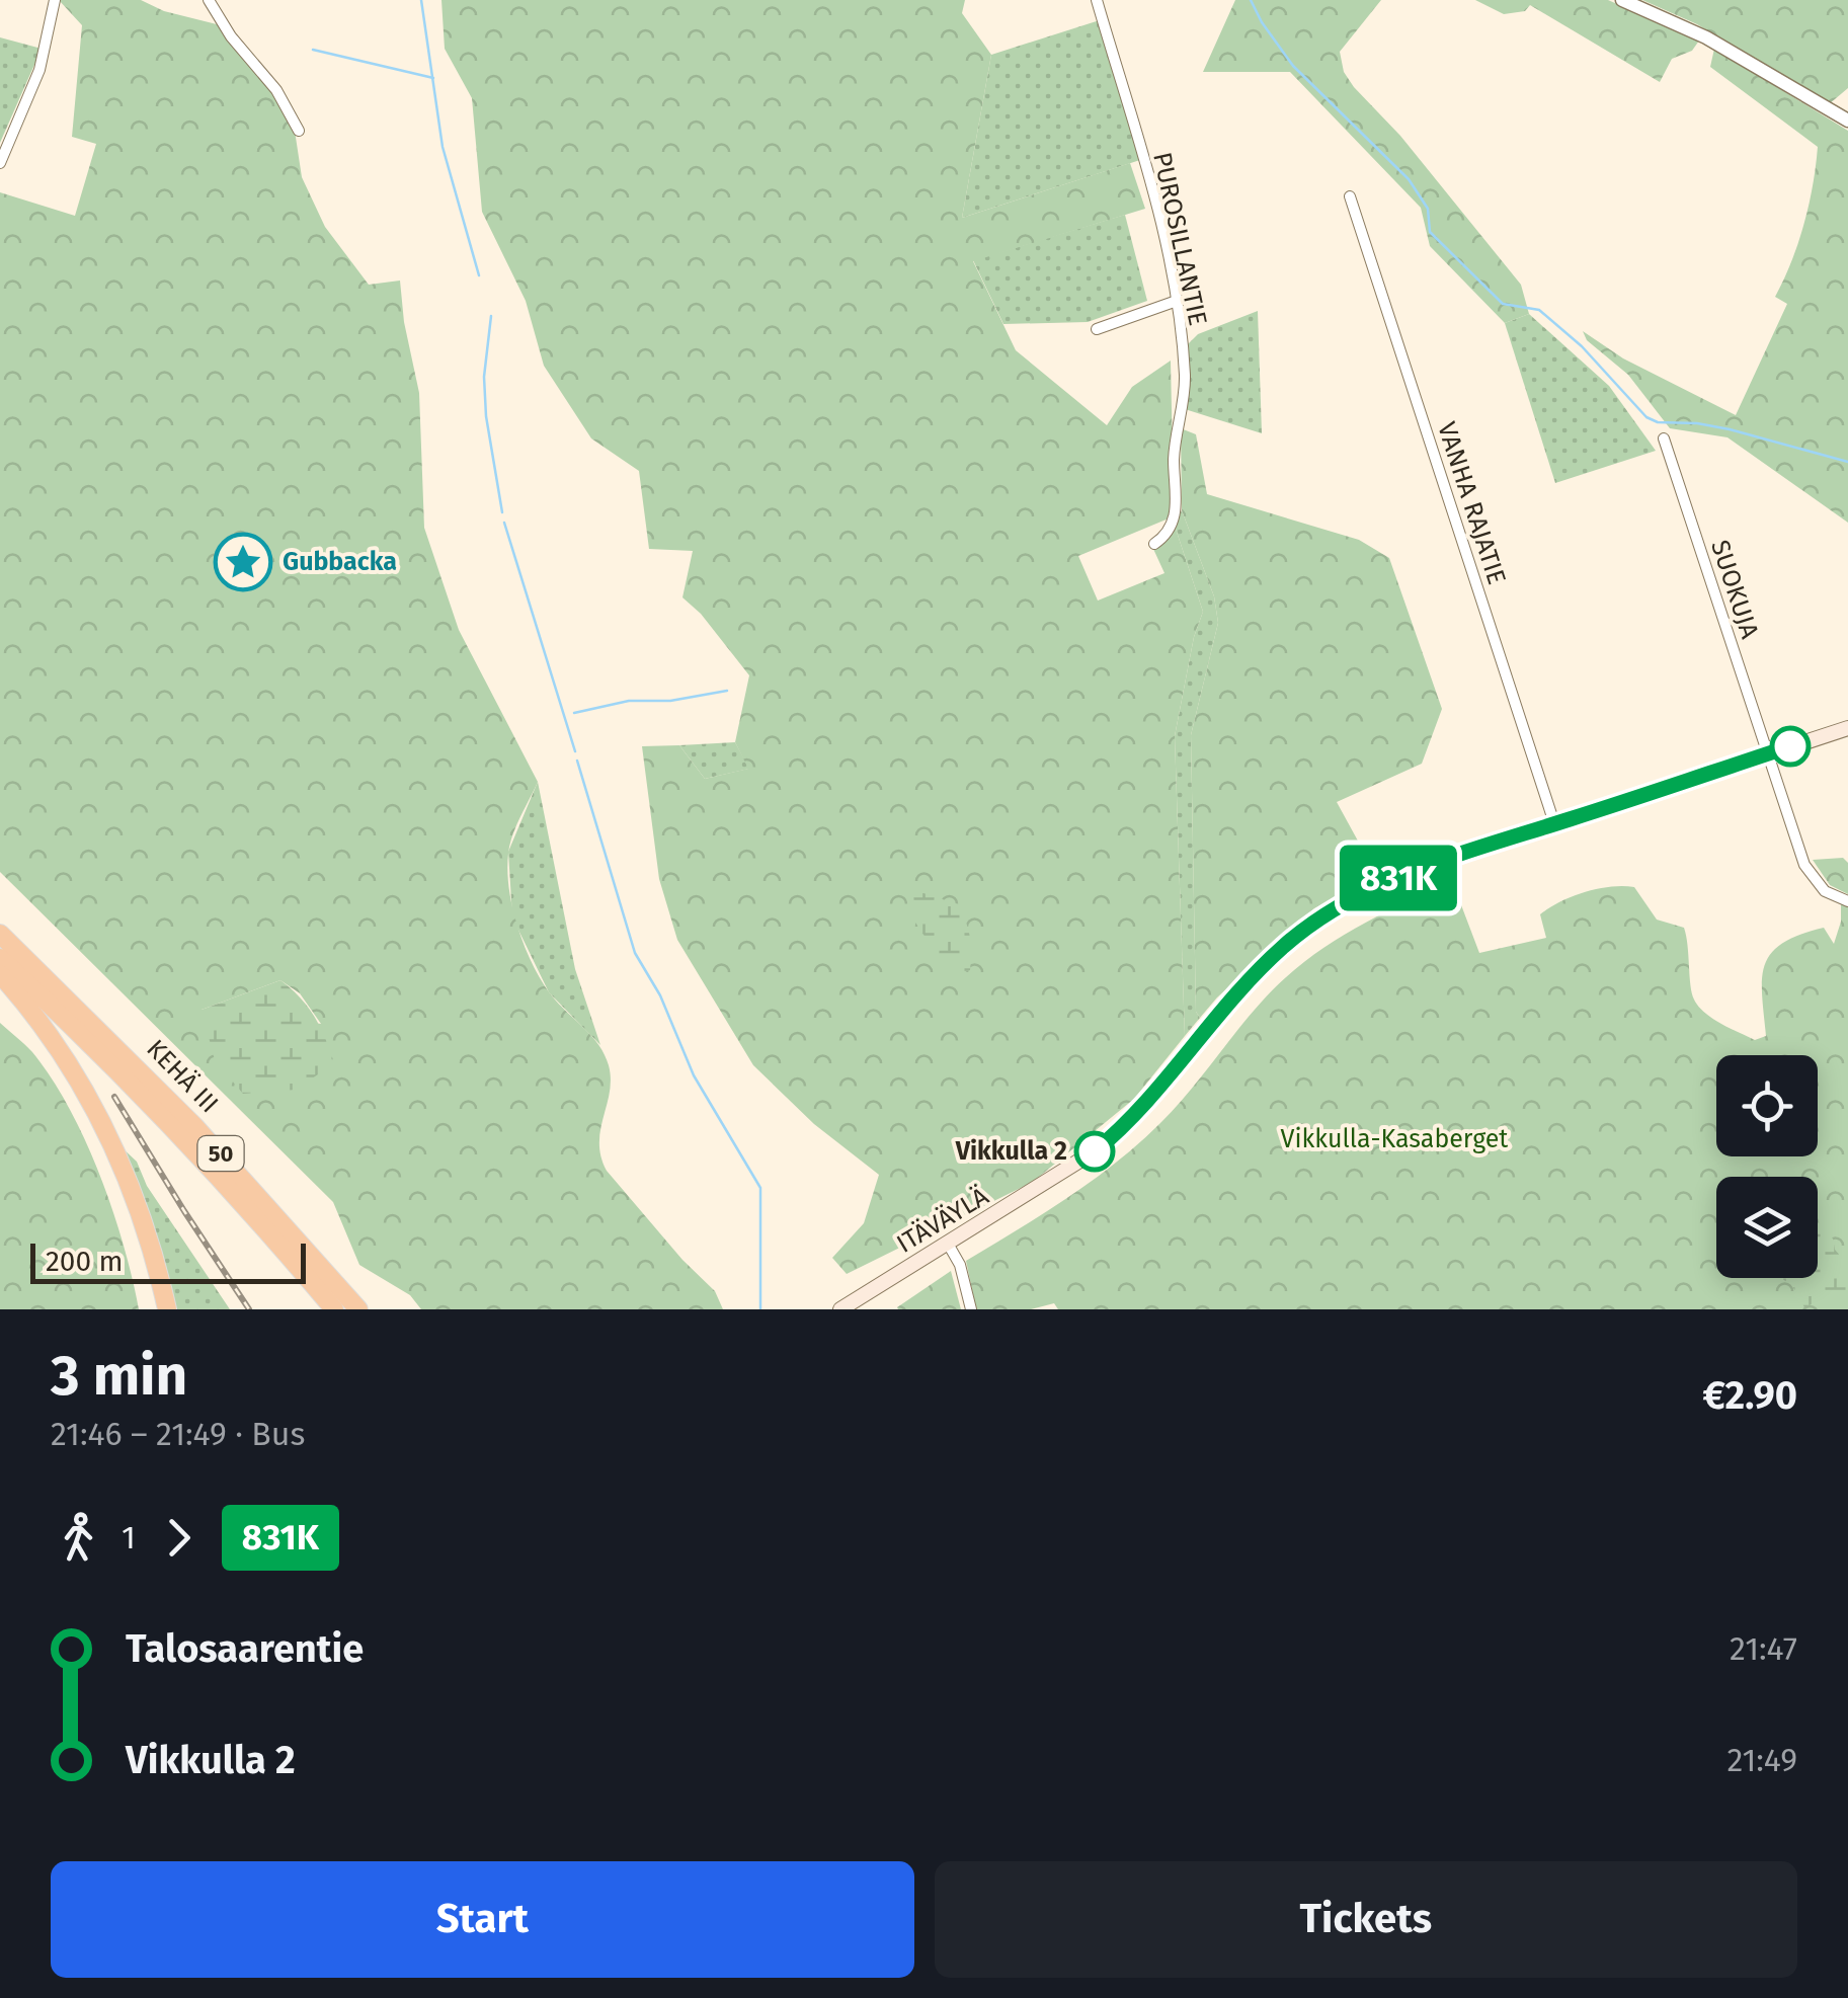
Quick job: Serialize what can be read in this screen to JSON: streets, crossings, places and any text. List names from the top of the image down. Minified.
{"streets":{"highway":["KEHÄ III","50"],"main road":["ITÄVÄYLÄ"],"street":["PUROSILLANTIE","VANHA RAJATIE","SUOKUJA"]},"crossings":[["VANHA RAJATIE","ITÄVÄYLÄ"],["SUOKUJA","ITÄVÄYLÄ"]],"parks":["Vikkulla-Kasaberget"],"places":{"place":["Gubbacka"],"other":["Vikkulla 2"]},"lines":["bus line 831K"],"scale_bar":"200 m","page":{"on_map":"831K","scale":"200 m","heading":["3 min","21:46 – 21:49 · Bus","€2.90"],"legs":["1","831K"],"list":[{"name":"Talosaarentie","value":"21:47"},{"name":"Vikkulla 2","value":"21:49"}],"buttons":["Start","Tickets"]}}
